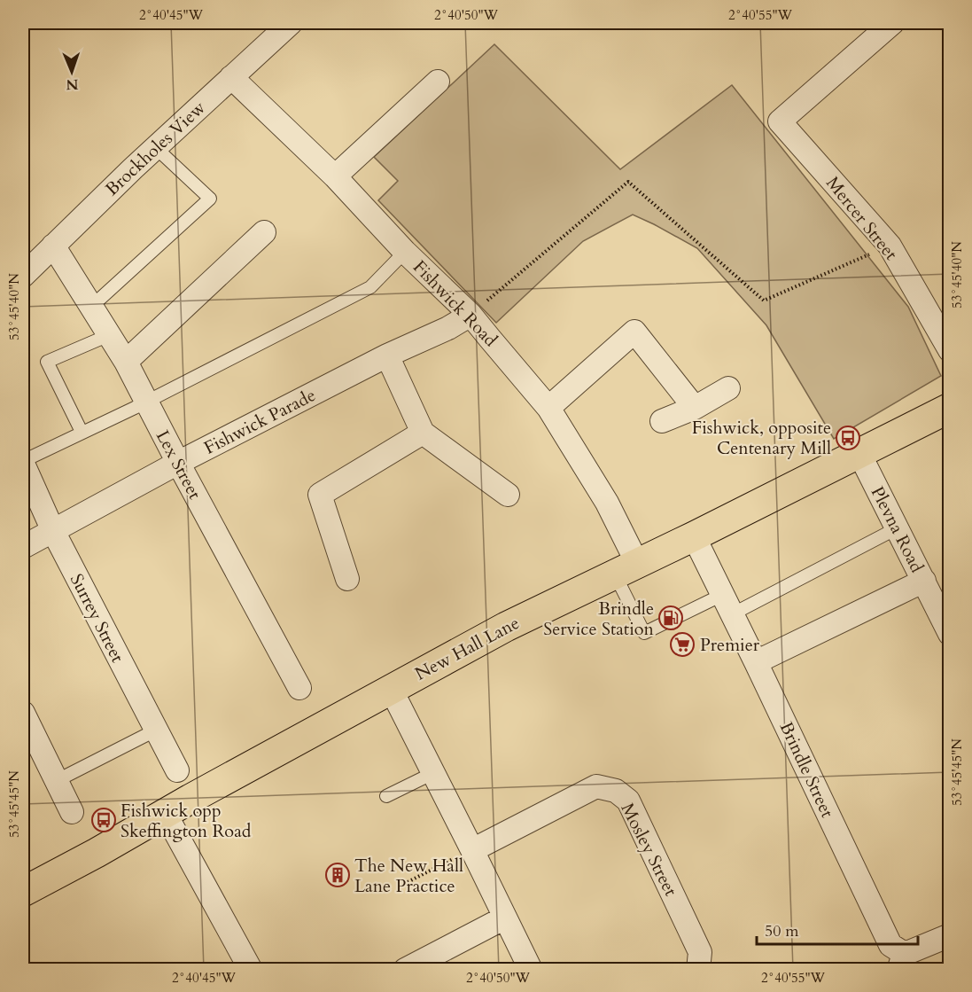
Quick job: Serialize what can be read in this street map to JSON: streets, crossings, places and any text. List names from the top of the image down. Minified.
{"streets":{"highway":["New Hall Lane"],"street":["Brockholes View","Mercer Street","Fishwick Road","Fishwick Parade","Lex Street","Plevna Road","Surrey Street","Brindle Street","Mosley Street"]},"crossings":[["Brockholes View","Fishwick Road"],["Brockholes View","Lex Street"],["Fishwick Road","Fishwick Parade"],["Fishwick Road","New Hall Lane"],["Fishwick Parade","Lex Street"],["Fishwick Parade","Surrey Street"],["Plevna Road","New Hall Lane"],["New Hall Lane","Brindle Street"]],"places":{"bus stop":["Fishwick, opposite Centenary Mill","Fishwick opp Skeffington Road"],"fuel station":["Brindle Service Station"],"supermarket":["Premier"],"building":["The New Hall Lane Practice"]},"scale_bar":"50 m","north":"bottom","coordinates":["2°40'45\"W","2°40'50\"W","2°40'55\"W","53°45'40\"N","53°45'45\"N"]}
